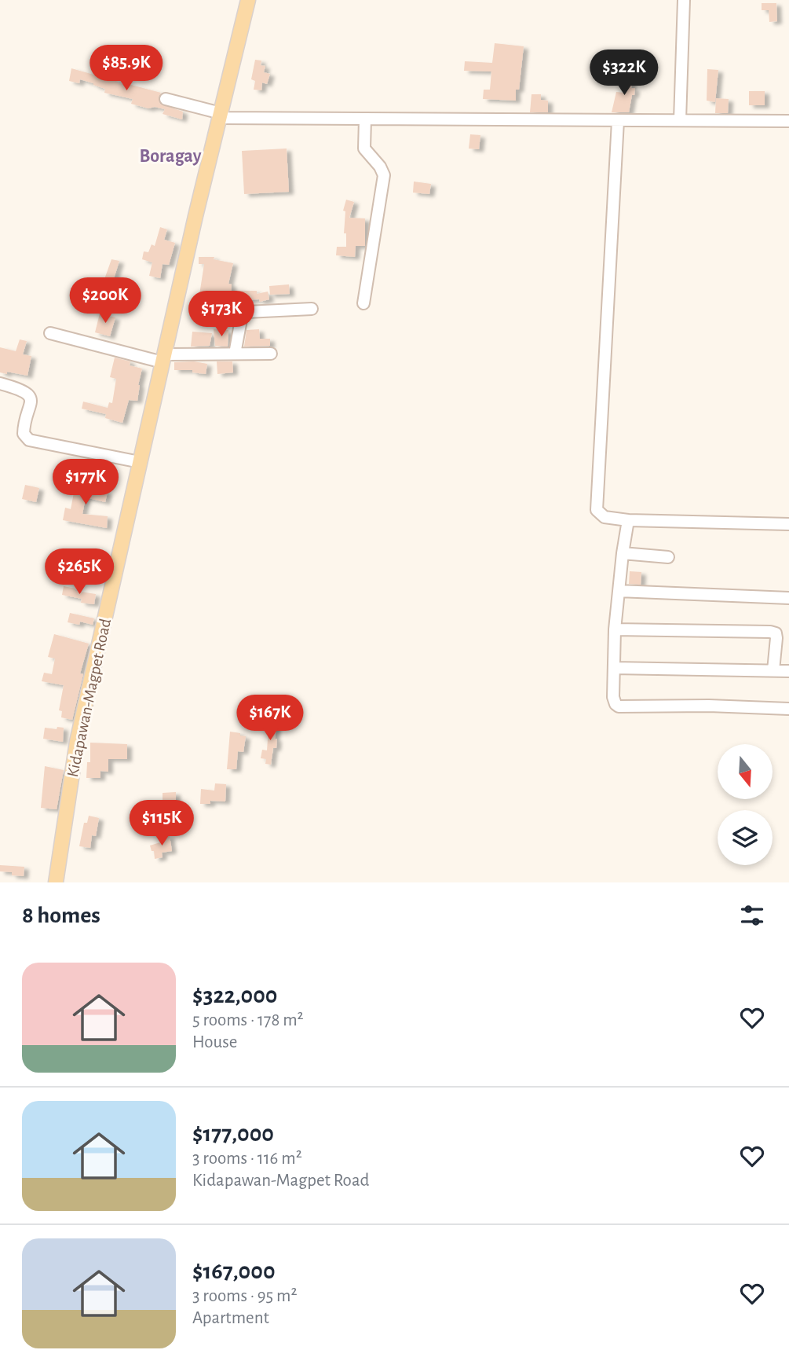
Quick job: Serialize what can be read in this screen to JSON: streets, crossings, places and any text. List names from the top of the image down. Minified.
{"streets":{"main road":["Kidapawan-Magpet Road"]},"districts":["Boragay"],"north":"bottom","page":{"price":["$85.9K","$322K","$200K","$173K","$177K","$265K","$167K","$115K"],"heading":"8 homes","list":[{"name":"$322,000","note":"5 rooms · 178 m² · House"},{"name":"$177,000","note":"3 rooms · 116 m² · Kidapawan-Magpet Road"},{"name":"$167,000","note":"3 rooms · 95 m² · Apartment"}]}}
